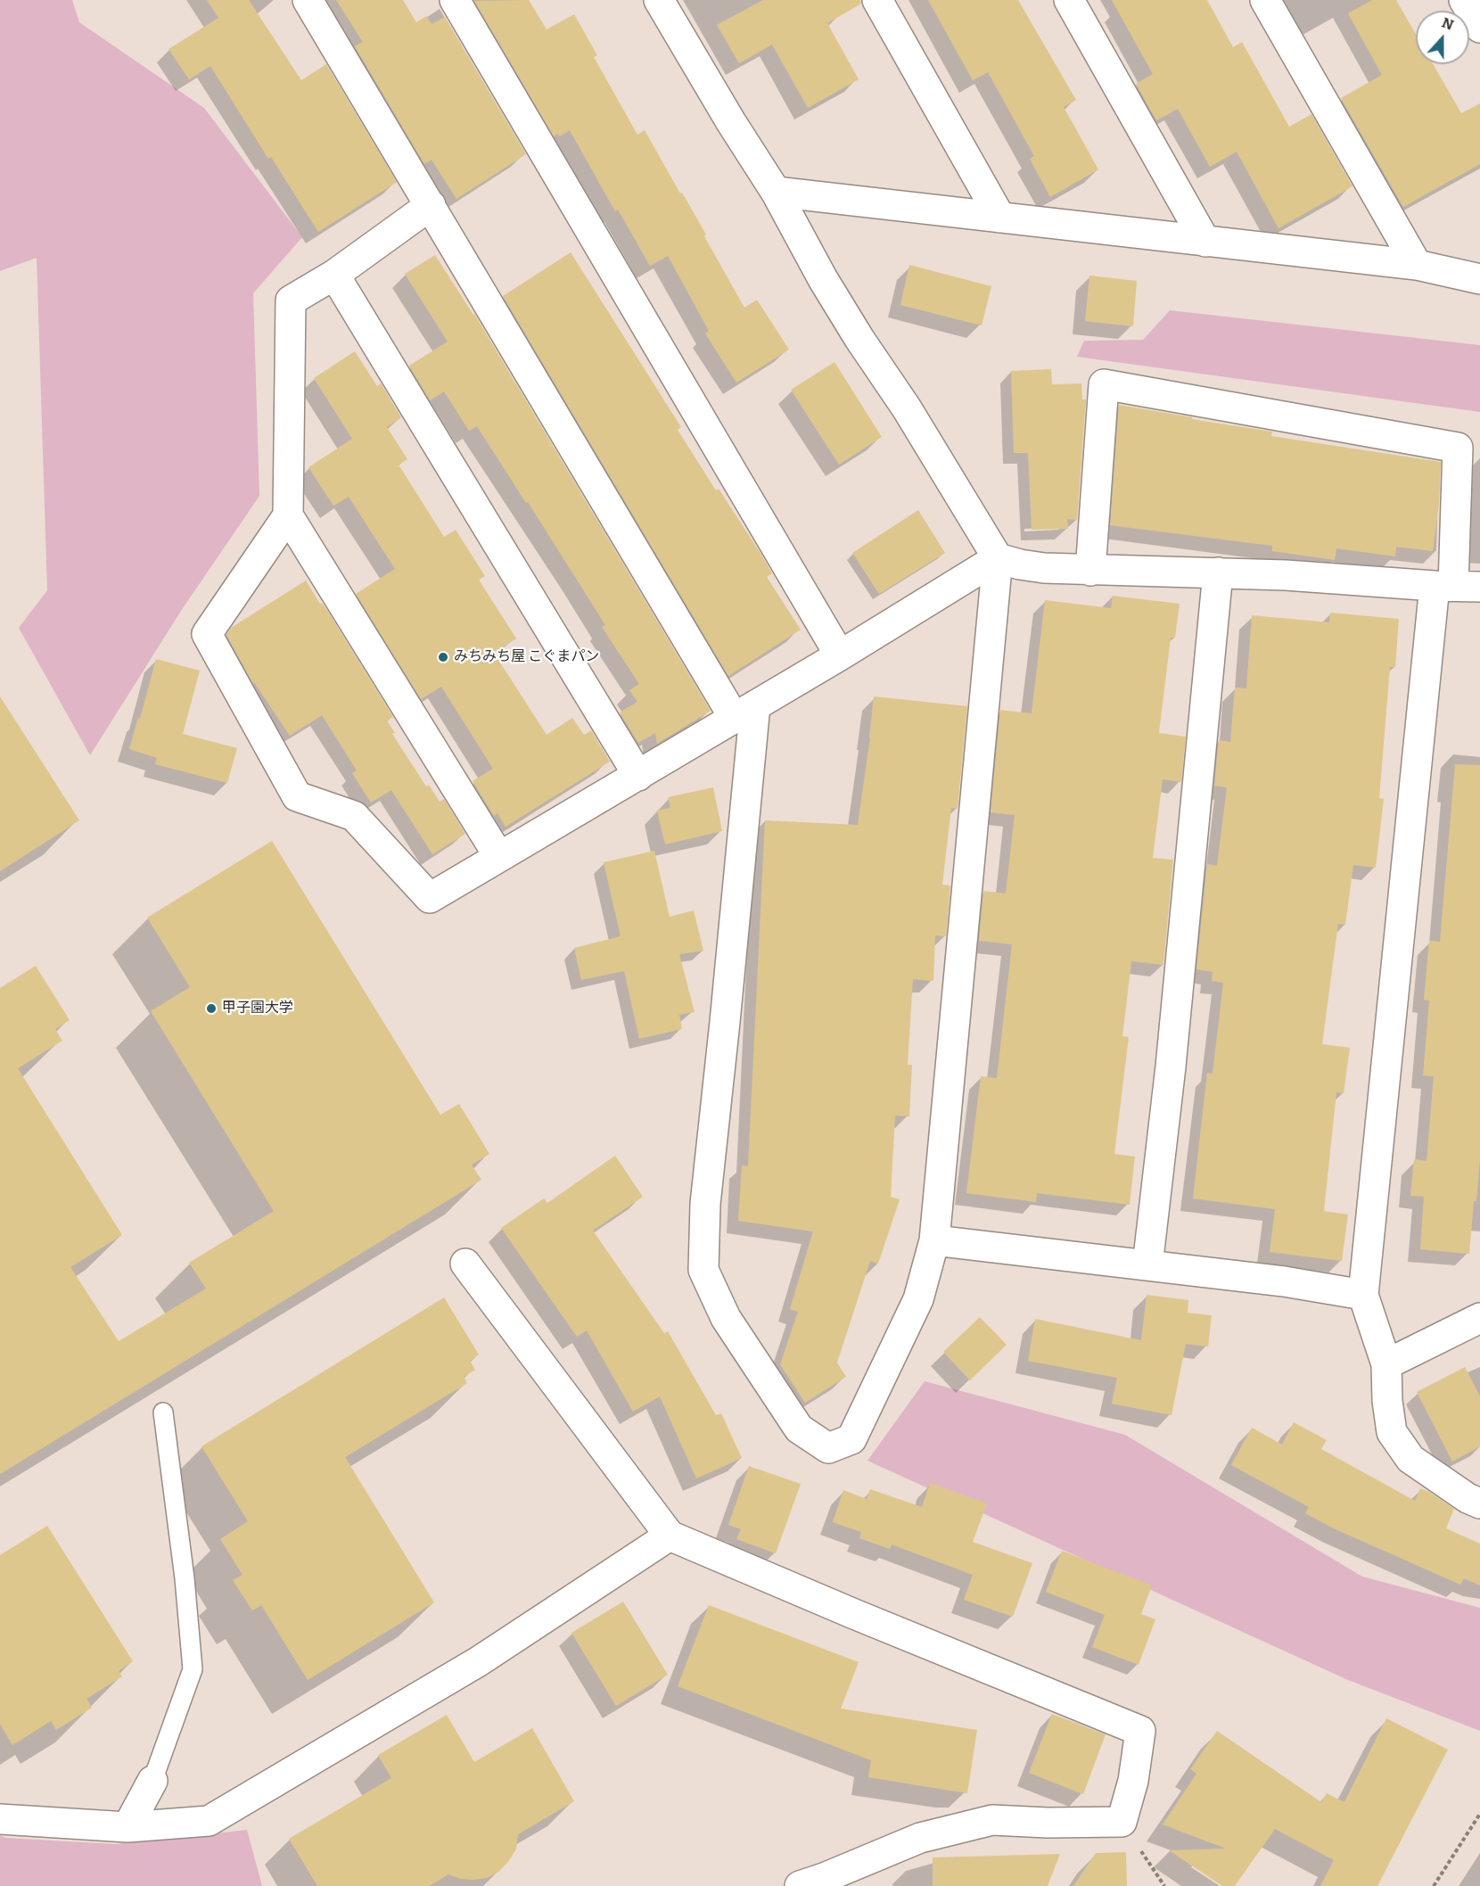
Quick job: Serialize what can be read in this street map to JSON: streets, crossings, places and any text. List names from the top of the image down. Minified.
{"places":["みちみち屋 こぐまパン","甲子園大学"],"north":"top"}
